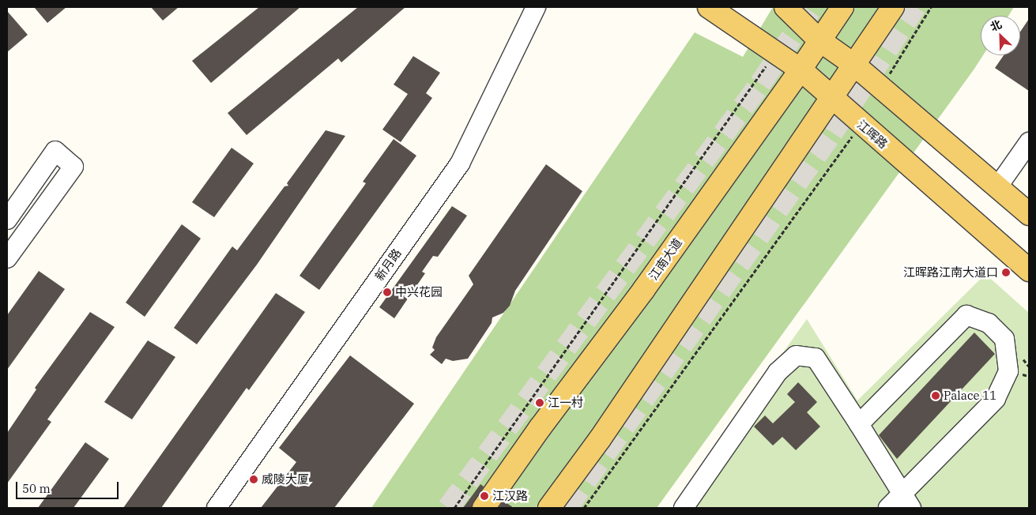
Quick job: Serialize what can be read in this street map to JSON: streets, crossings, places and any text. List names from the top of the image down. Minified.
{"streets":{"main road":["江晖路","江南大道"],"street":["新月路"]},"crossings":[["江晖路","江南大道"]],"places":["江晖路江南大道口","中兴花园","Palace 11","江一村","威陵大厦","江汉路"],"scale_bar":"50 m","north":"top left"}
